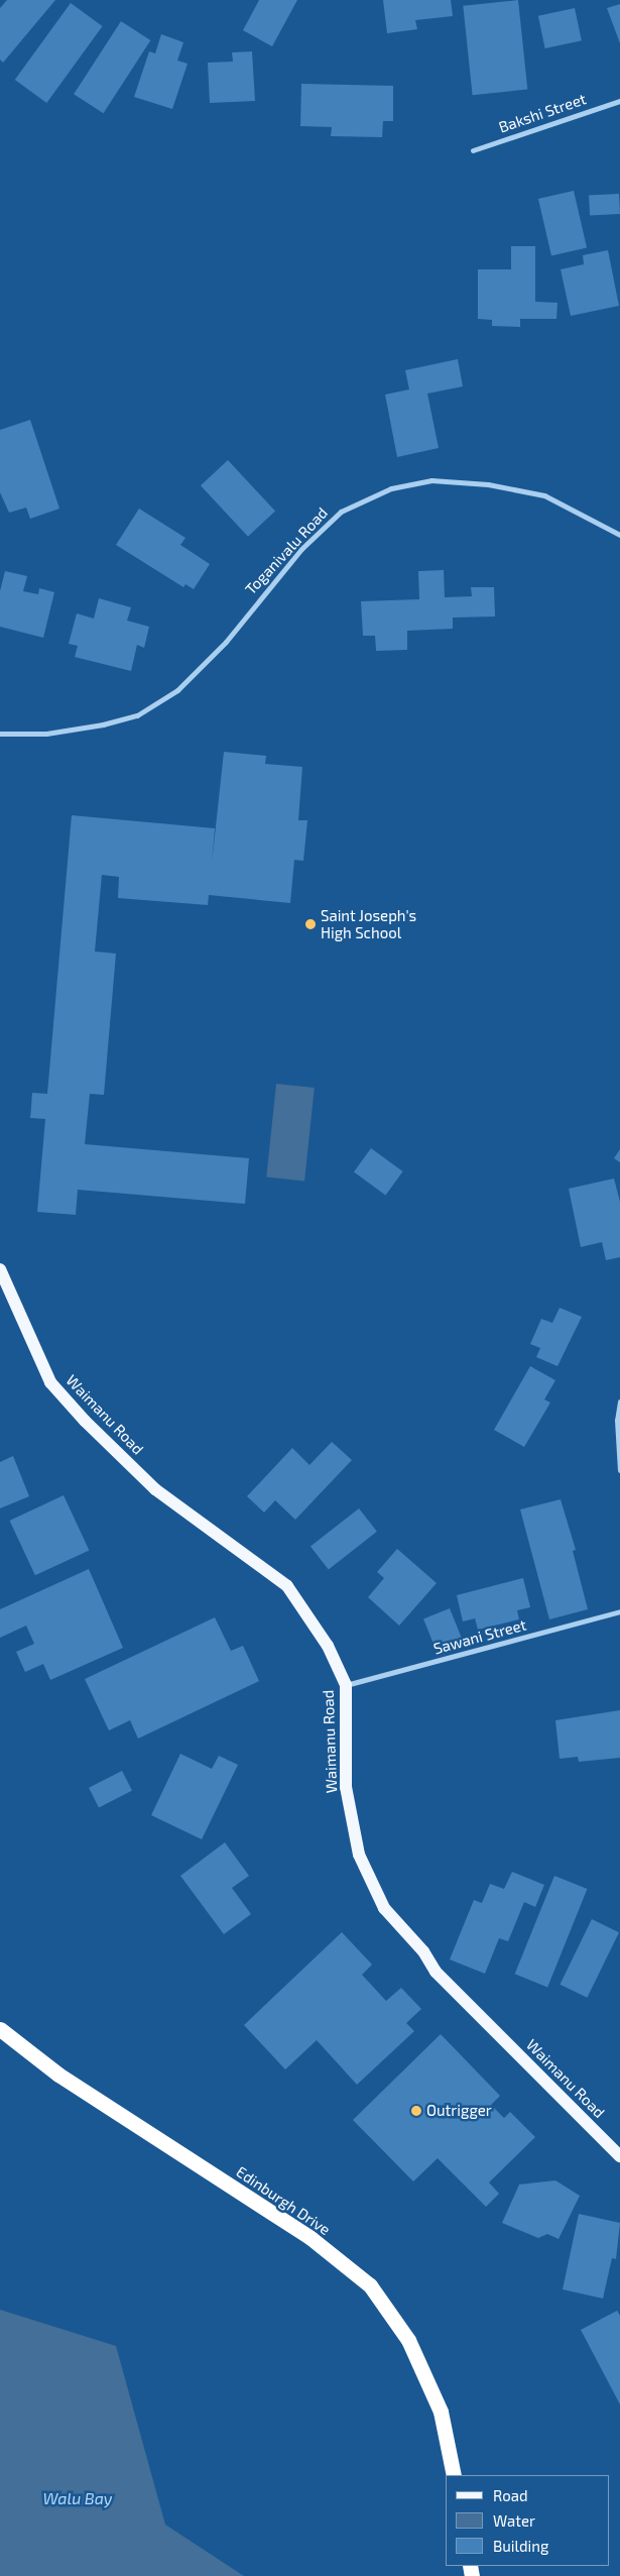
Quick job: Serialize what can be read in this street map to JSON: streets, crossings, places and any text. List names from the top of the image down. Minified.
{"streets":{"highway":["Edinburgh Drive"],"main road":["Waimanu Road"],"street":["Bakshi Street","Toganivalu Road","Sawani Street"]},"crossings":[["Waimanu Road","Sawani Street"]],"water":["Walu Bay"],"places":["Saint Joseph's High School","Outrigger"],"legend":["Road","Water","Building"]}
